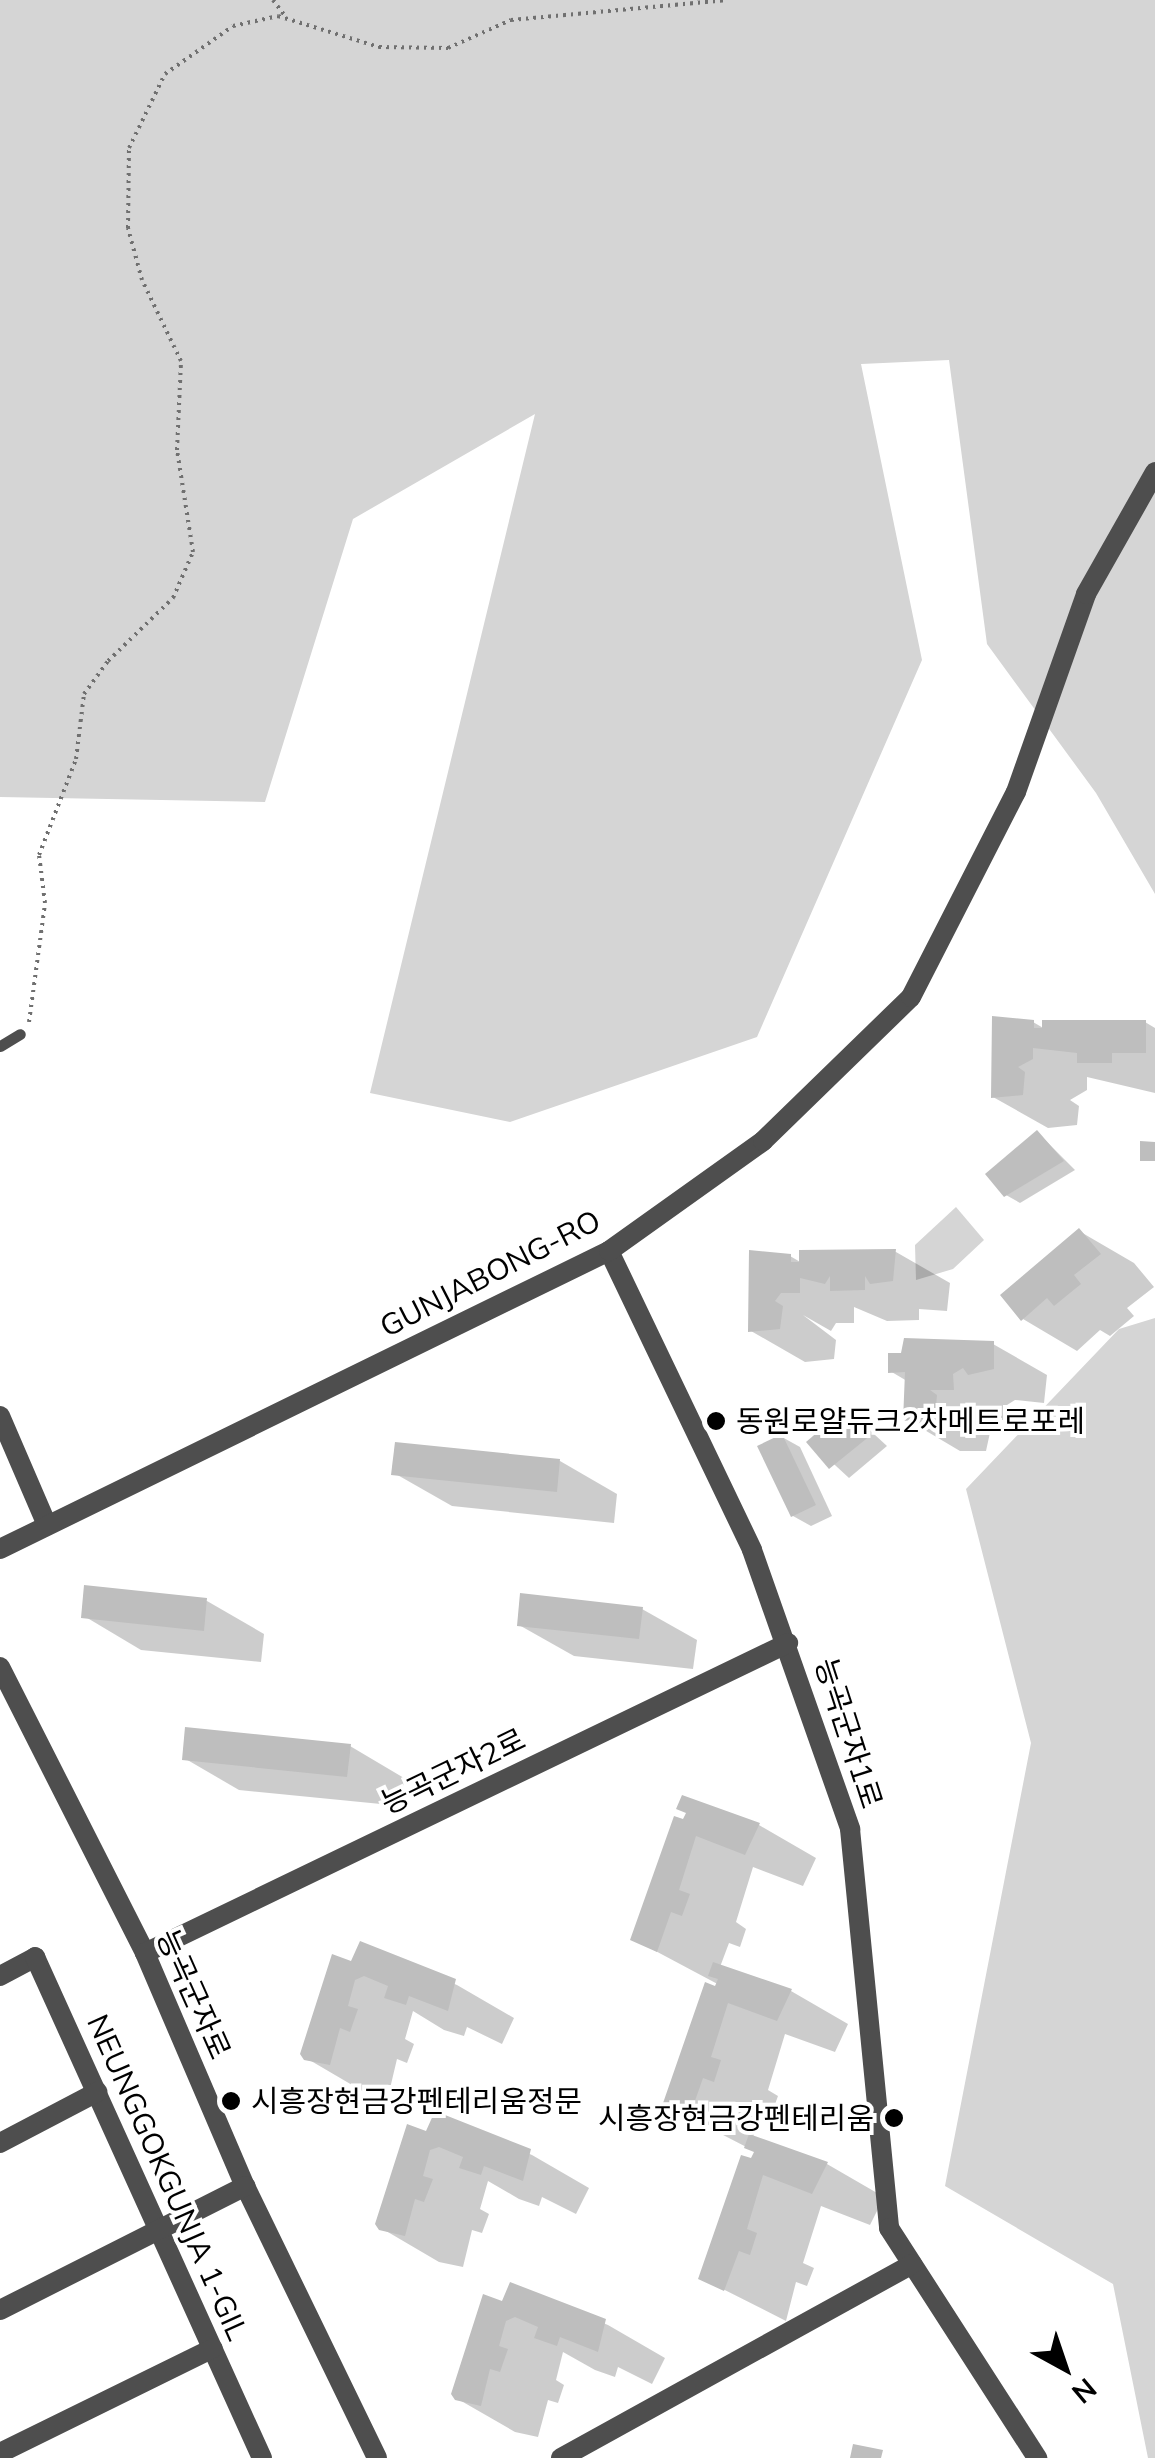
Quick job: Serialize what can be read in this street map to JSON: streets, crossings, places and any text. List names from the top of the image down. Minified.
{"streets":{"street":["GUNJABONG-RO","능곡군자1로","능곡군자2로","능곡군자로","NEUNGGOKGUNJA 1-GIL"]},"crossings":[["GUNJABONG-RO","능곡군자1로"],["능곡군자1로","능곡군자2로"],["능곡군자2로","능곡군자로"]],"places":["동원로얄듀크2차메트로포레","시흥장현금강펜테리움정문","시흥장현금강펜테리움"],"north":"bottom right"}
